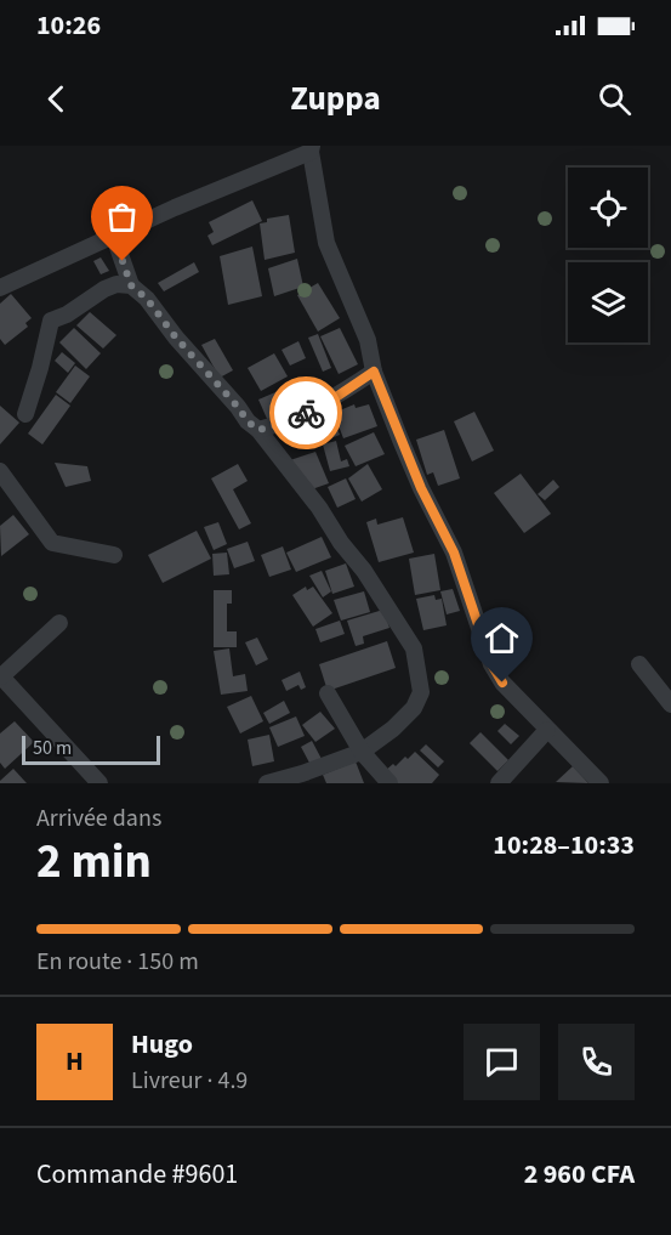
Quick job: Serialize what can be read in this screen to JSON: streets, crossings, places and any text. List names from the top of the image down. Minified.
{"scale_bar":"50 m","page":{"status":"10:26","header":"Zuppa","scale":"50 m","heading":["2 min","Arrivée dans","10:28–10:33"],"panel":["Hugo","Livreur · 4.9","Commande #9601","2 960 CFA"],"bar":"En route · 150 m","round":"H"}}
